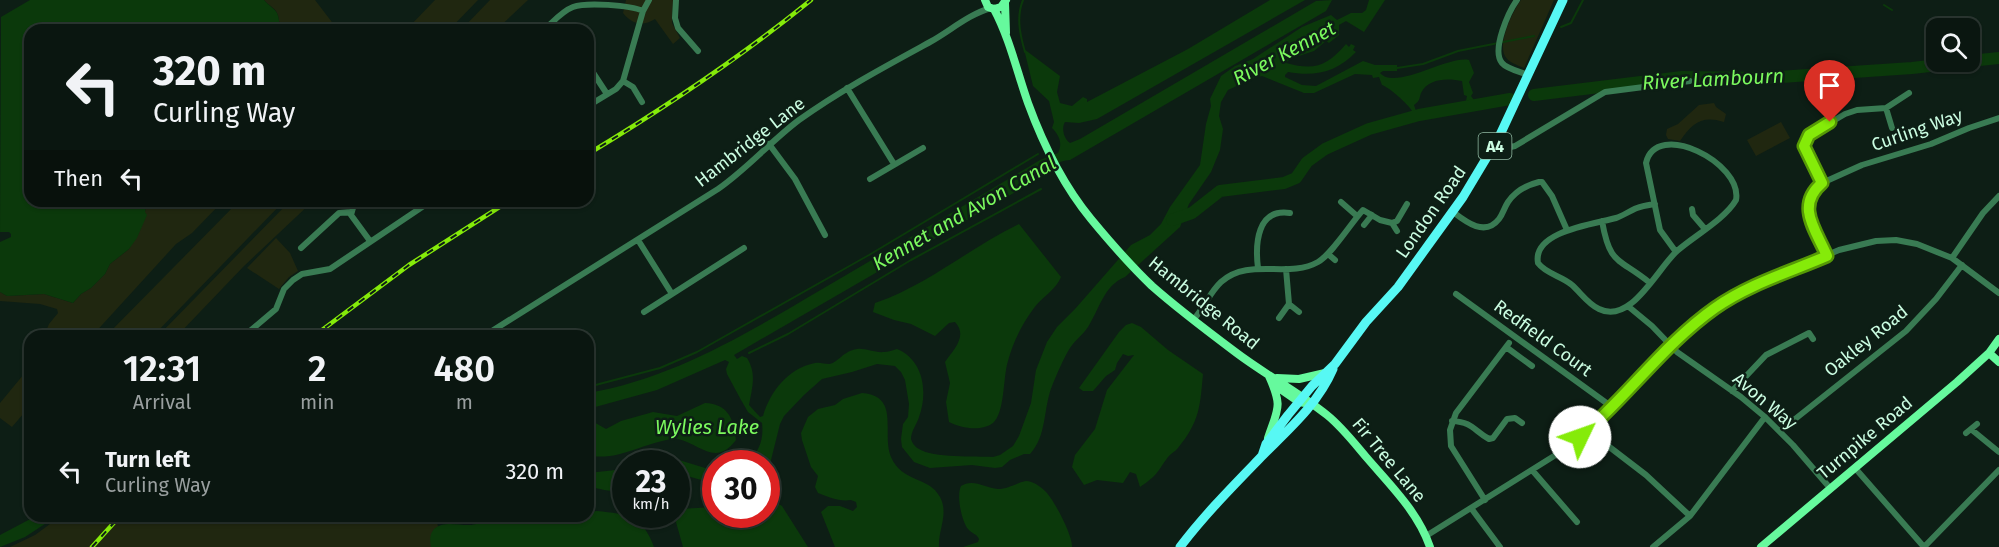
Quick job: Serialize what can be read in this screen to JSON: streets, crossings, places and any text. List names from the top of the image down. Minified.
{"streets":{"main road":["A4","London Road","Hambridge Road","Turnpike Road","Fir Tree Lane"],"street":["Curling Way","Hambridge Lane","Redfield Court","Oakley Road","Avon Way"]},"crossings":[["Hambridge Lane","Hambridge Road"],["London Road","Hambridge Road"],["London Road","Fir Tree Lane"],["Hambridge Road","Fir Tree Lane"],["Oakley Road","Avon Way"],["Avon Way","Turnpike Road"]],"water":["River Kennet","River Lambourn","Kennet and Avon Canal","Wylies Lake"],"page":{"turn":["320 m","Curling Way"],"then":"Then","eta":["12:31","Arrival","2","min","480","m"],"list":[{"name":"Turn left","note":"Curling Way","value":"320 m"}],"speed":"23 km/h","limit":"30"}}
